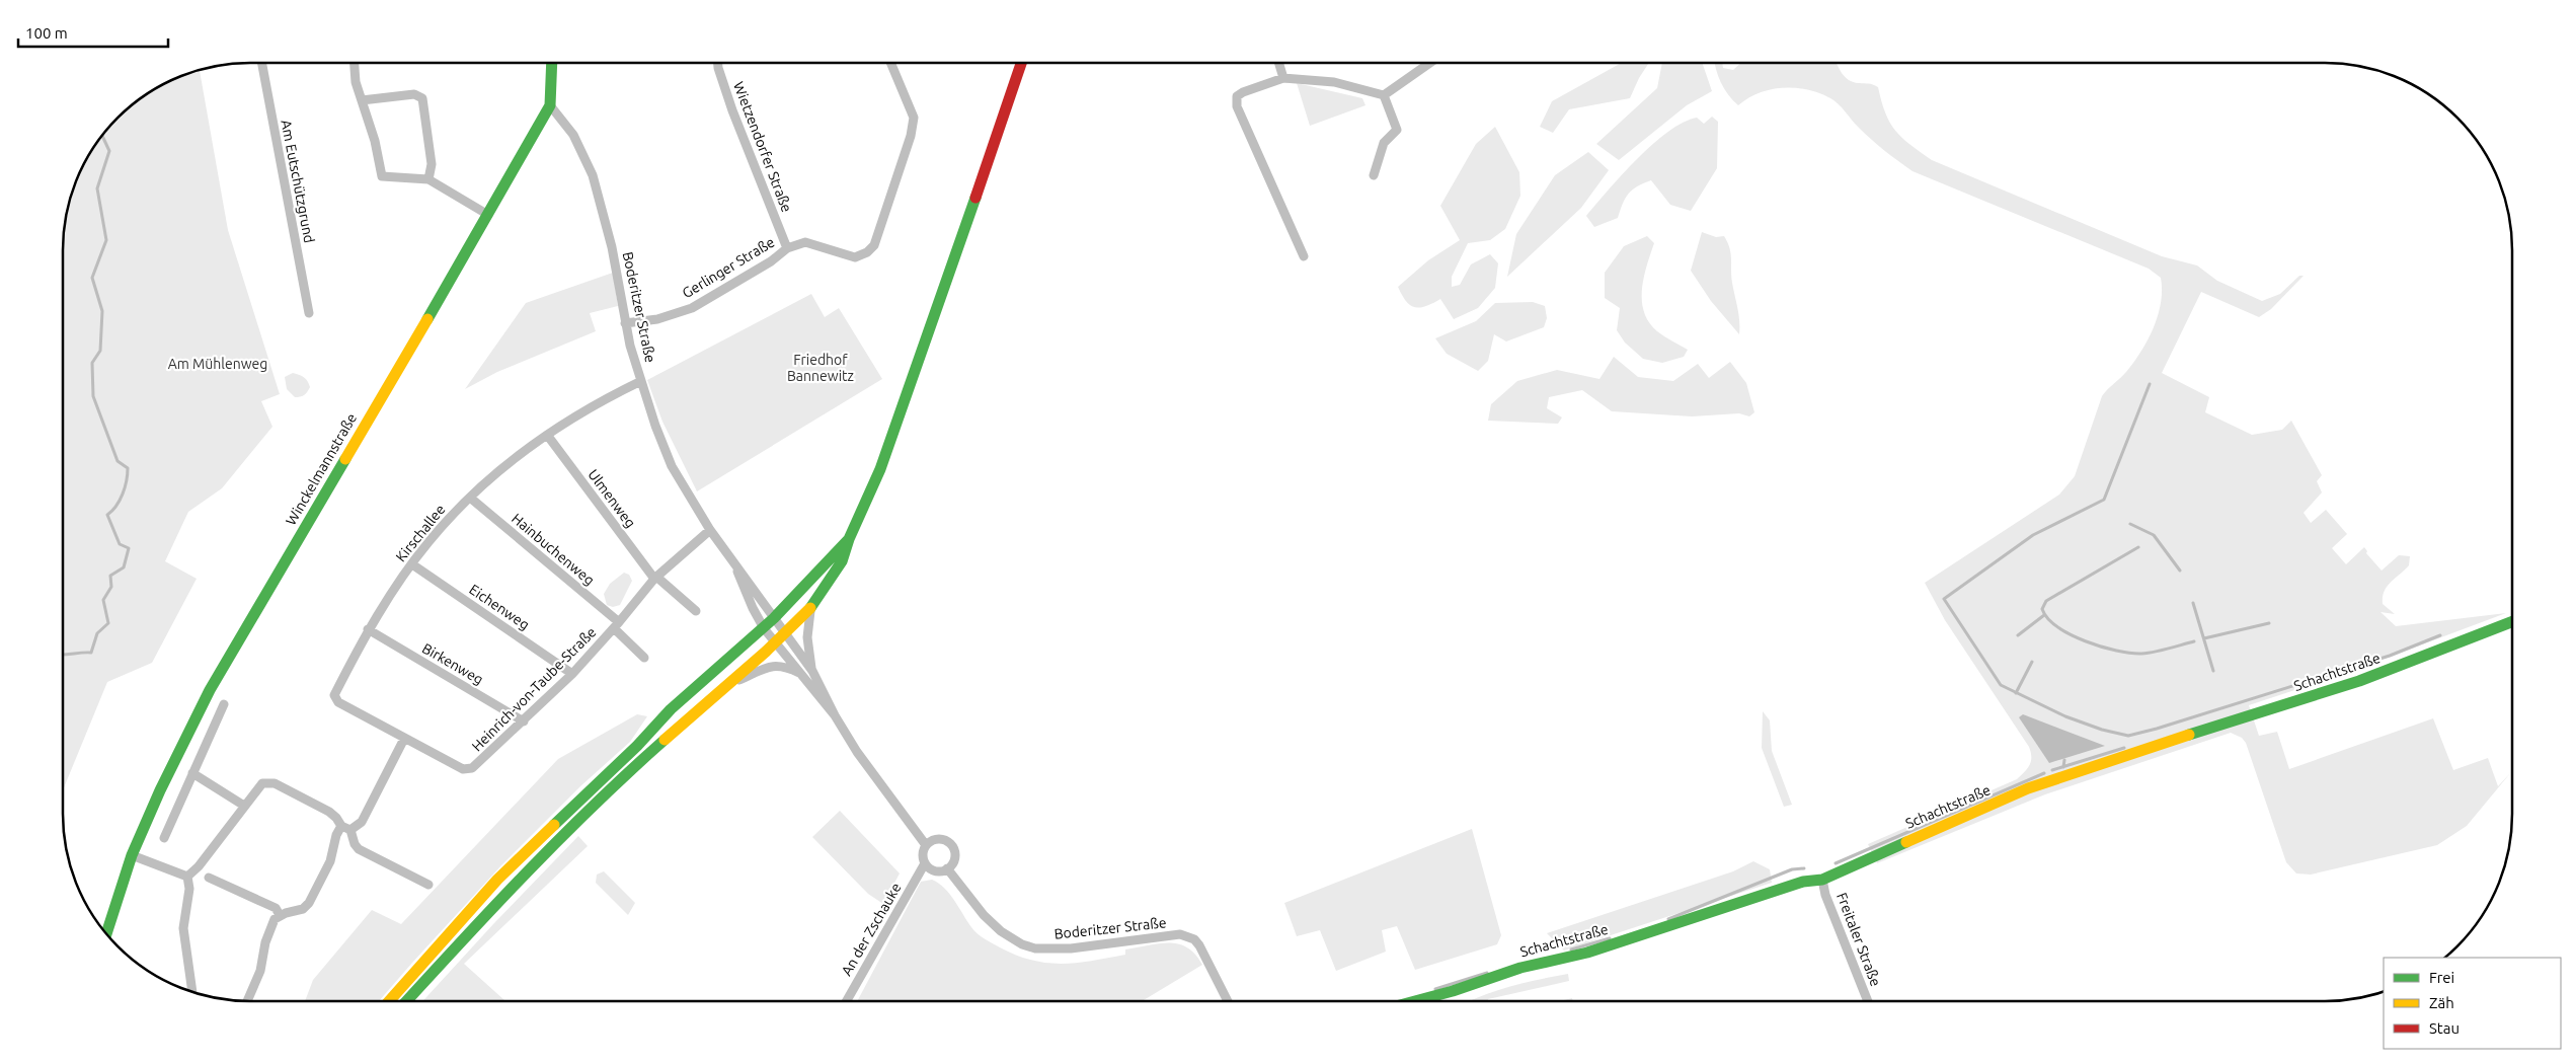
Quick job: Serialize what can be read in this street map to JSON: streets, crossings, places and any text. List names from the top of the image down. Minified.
{"streets":{"street":["Wietzendorfer Straße","Am Eutschützgrund","Gerlinger Straße","Boderitzer Straße","Winckelmannstraße","Ulmenweg","Kirschallee","Hainbuchenweg","Eichenweg","Birkenweg","Schachtstraße","Heinrich-von-Taube-Straße","An der Zschauke","Freitaler Straße"]},"crossings":[["Wietzendorfer Straße","Gerlinger Straße"],["Gerlinger Straße","Boderitzer Straße"],["Boderitzer Straße","Winckelmannstraße"],["Boderitzer Straße","Kirschallee"],["Boderitzer Straße","Heinrich-von-Taube-Straße"],["Boderitzer Straße","An der Zschauke"],["Ulmenweg","Kirschallee"],["Ulmenweg","Heinrich-von-Taube-Straße"],["Kirschallee","Hainbuchenweg"],["Kirschallee","Eichenweg"],["Kirschallee","Birkenweg"],["Kirschallee","Heinrich-von-Taube-Straße"],["Hainbuchenweg","Heinrich-von-Taube-Straße"],["Eichenweg","Heinrich-von-Taube-Straße"],["Birkenweg","Heinrich-von-Taube-Straße"],["Schachtstraße","Freitaler Straße"]],"parks":["Friedhof Bannewitz","Am Mühlenweg"],"legend":["Frei","Zäh","Stau"],"scale_bar":"100 m"}
